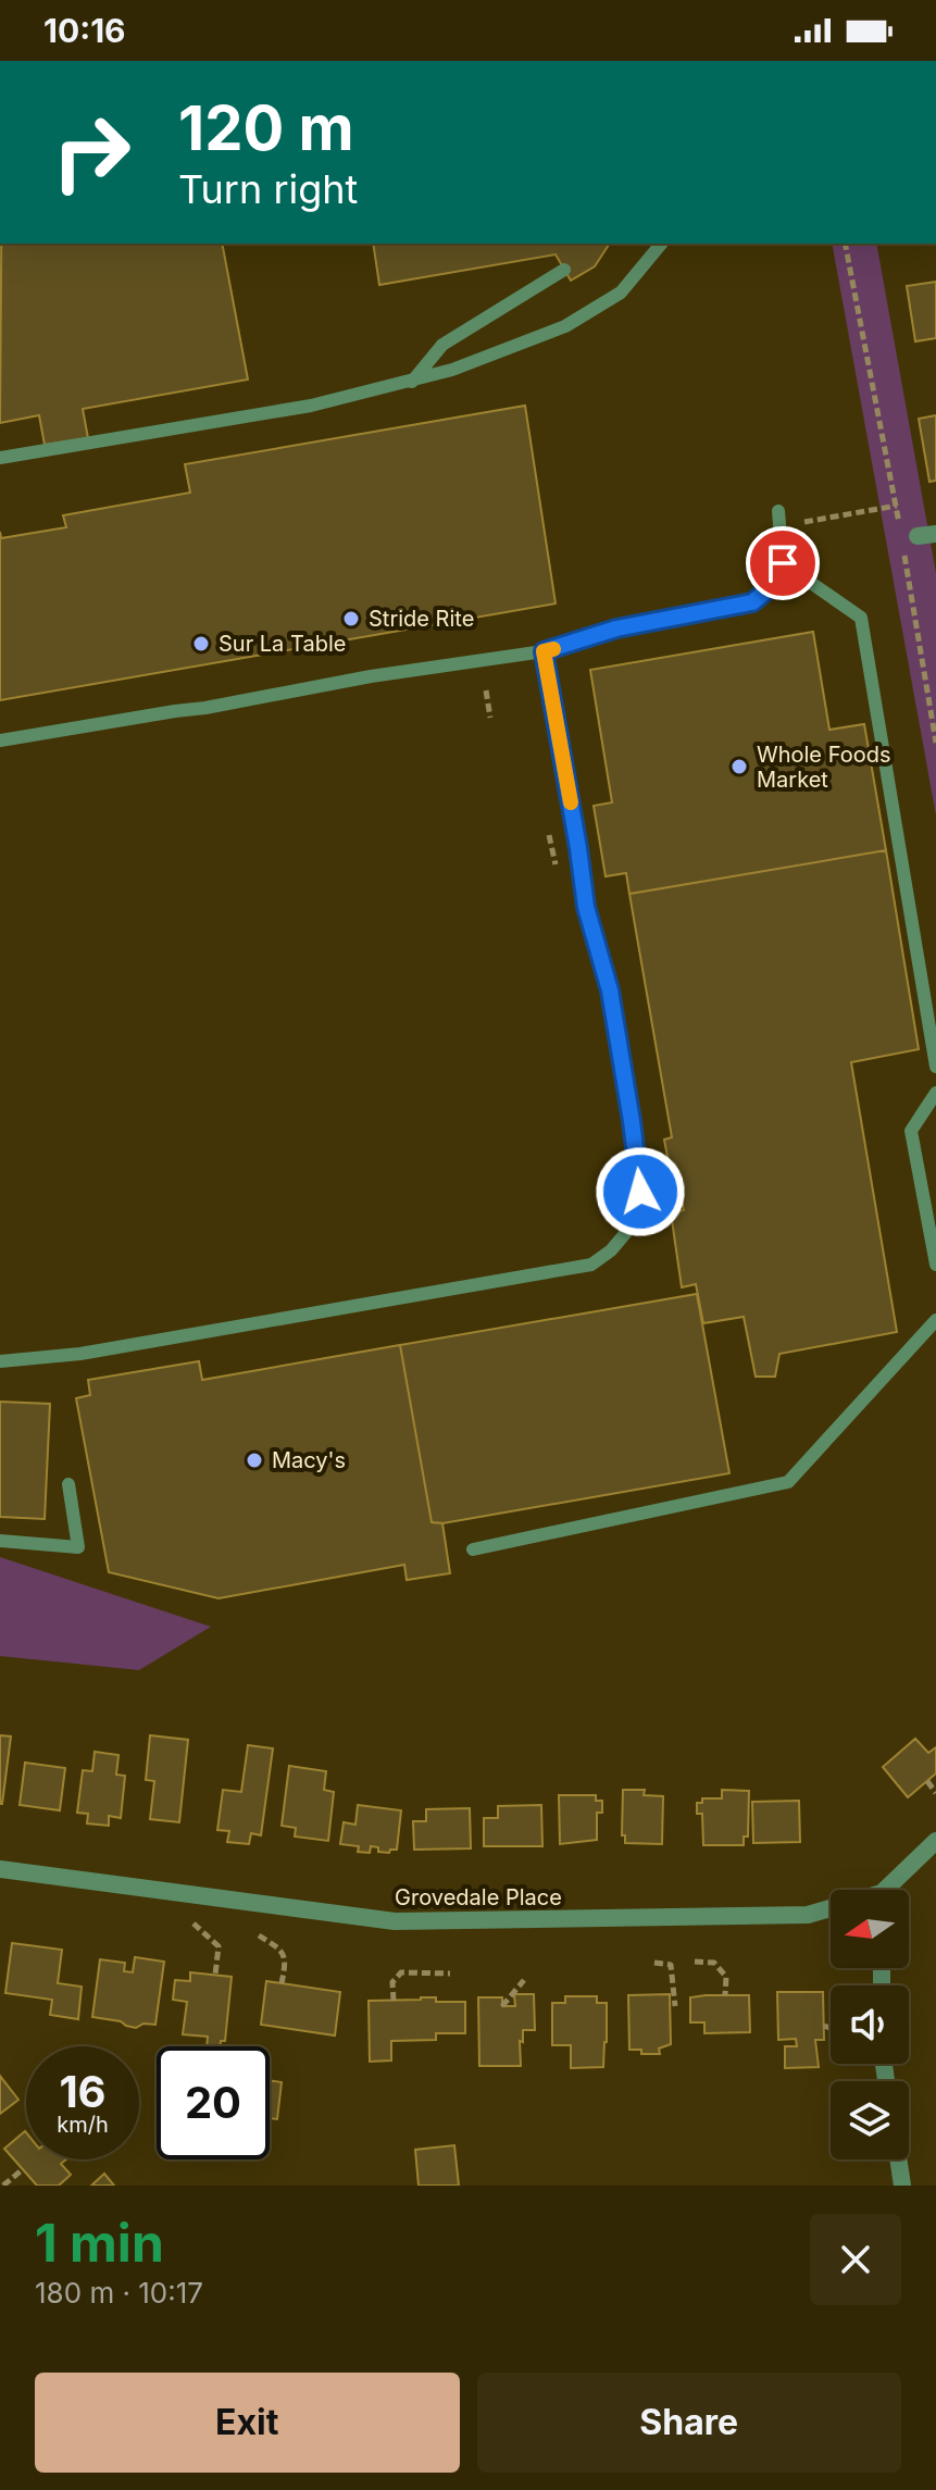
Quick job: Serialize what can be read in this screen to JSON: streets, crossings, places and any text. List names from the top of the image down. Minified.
{"streets":{"street":["Grovedale Place"]},"places":["Stride Rite","Sur La Table","Whole Foods Market","Macy's"],"north":"left","page":{"status":"10:16","turn":["120 m","Turn right"],"speed":"16 km/h","limit":"20","heading":["1 min","180 m · 10:17"],"buttons":["Exit","Share"]}}
